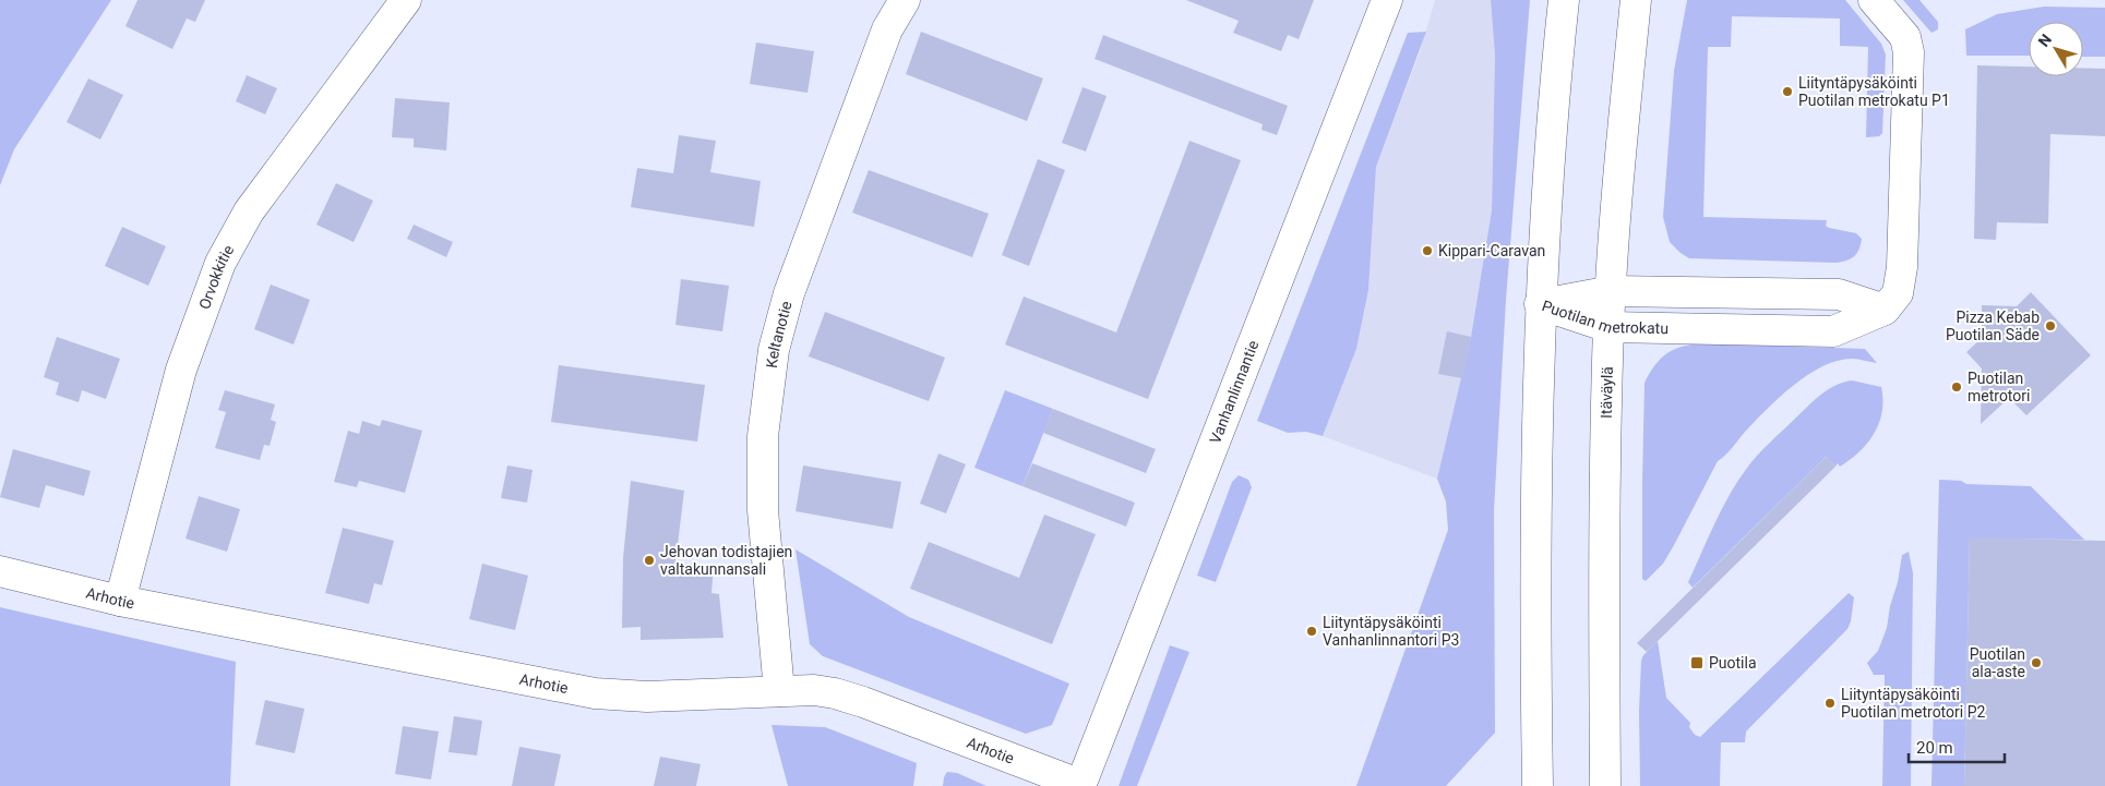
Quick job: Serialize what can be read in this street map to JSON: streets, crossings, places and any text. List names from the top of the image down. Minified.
{"streets":{"street":["Orvokkitie","Puotilan metrokatu","Keltanotie","Vanhanlinnantie","Itäväylä","Arhotie"]},"crossings":[["Orvokkitie","Arhotie"],["Puotilan metrokatu","Itäväylä"],["Keltanotie","Arhotie"],["Vanhanlinnantie","Arhotie"]],"places":{"other":["Liityntäpysäköinti Puotilan metrokatu P1","Kippari-Caravan","Pizza Kebab Puotilan Säde","Puotilan metrotori","Jehovan todistajien valtakunnansali","Liityntäpysäköinti Vanhanlinnantori P3","Puotilan ala-aste","Liityntäpysäköinti Puotilan metrotori P2"],"transit":["Puotila"]},"scale_bar":"20 m","north":"top left"}
